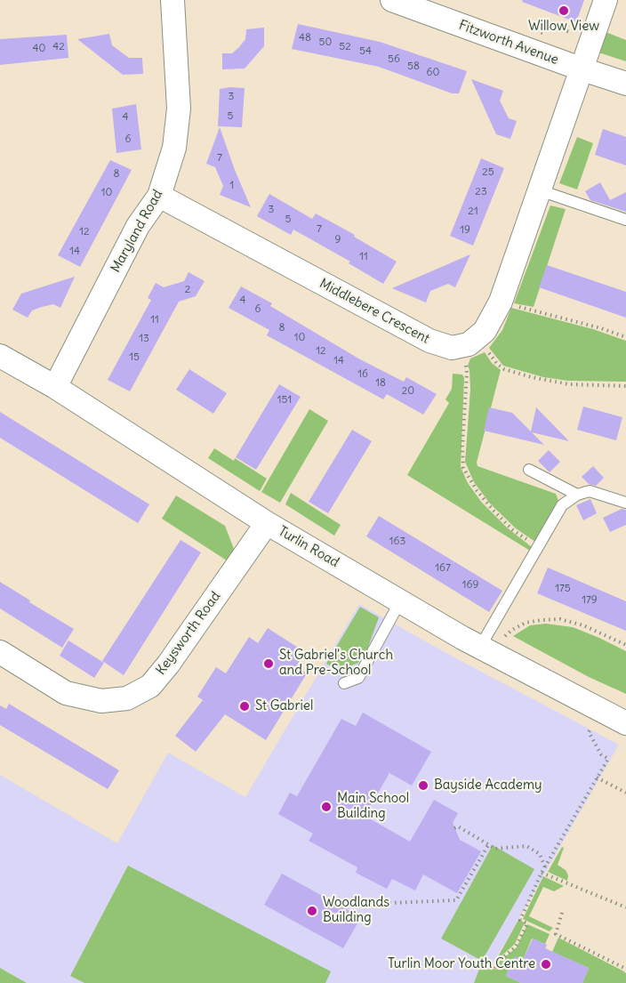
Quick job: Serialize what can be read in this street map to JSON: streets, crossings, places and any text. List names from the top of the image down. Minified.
{"streets":{"street":["Fitzworth Avenue","Maryland Road","Middlebere Crescent","Turlin Road","Keysworth Road"]},"crossings":[["Maryland Road","Middlebere Crescent"],["Maryland Road","Turlin Road"],["Turlin Road","Keysworth Road"]],"places":["Willow View","St Gabriel's Church and Pre-School","St Gabriel","Bayside Academy","Main School Building","Woodlands Building","Turlin Moor Youth Centre"],"house_numbers":["48","50","42","52","40","54","56","58","60","3","5","4","6","7","25","8","1","23","10","3","21","5","7","19","12","9","14","11","2","4","6","11","8","10","13","12","15","14","16","18","20","151","163","167","169","175","179"]}
